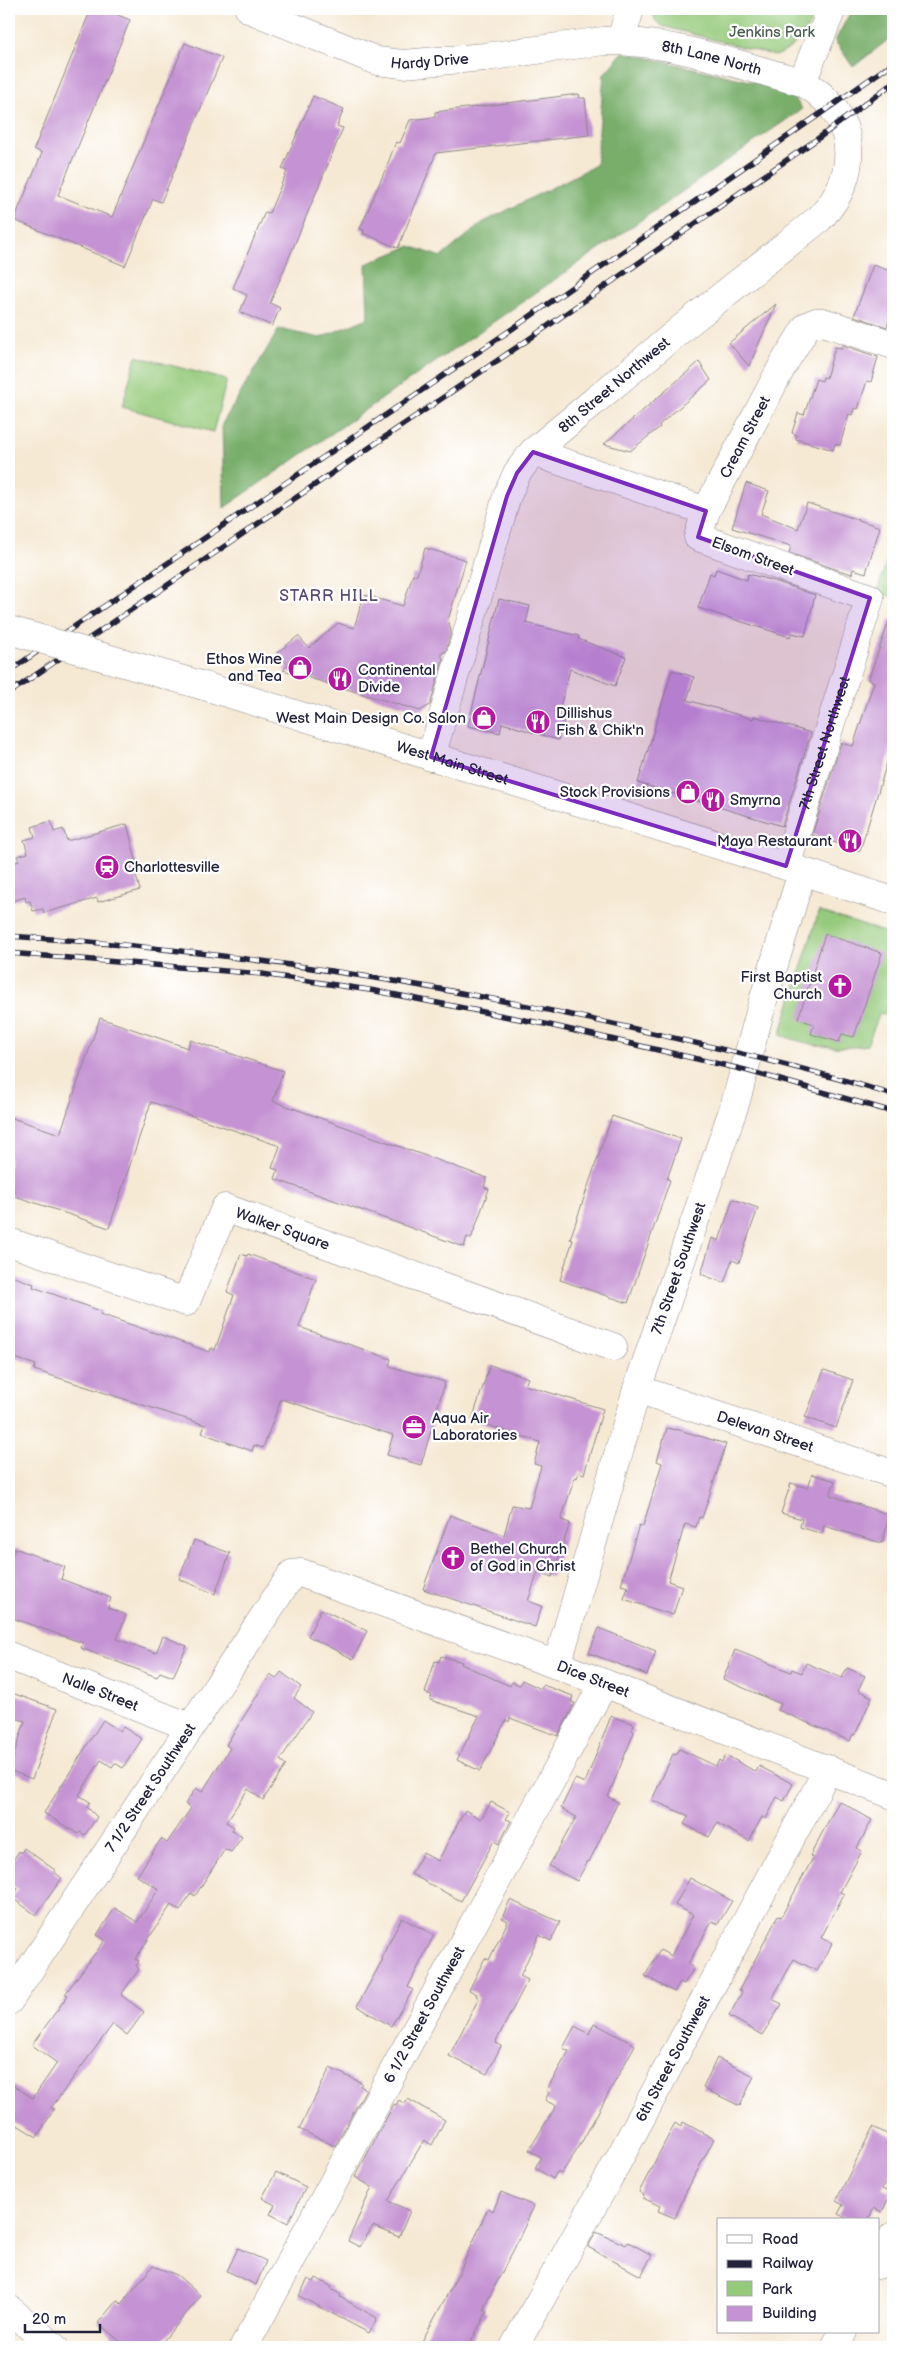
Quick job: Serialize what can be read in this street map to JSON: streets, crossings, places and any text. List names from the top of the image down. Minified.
{"streets":{"street":["8th Lane North","Hardy Drive","8th Street Northwest","Cream Street","Elsom Street","7th Street Northwest","West Main Street","Walker Square","7th Street Southwest","Delevan Street","Dice Street","Nalle Street","7 1/2 Street Southwest","6 1/2 Street Southwest","6th Street Southwest"]},"crossings":[["8th Lane North","Hardy Drive"],["8th Lane North","8th Street Northwest"],["8th Street Northwest","West Main Street"],["Cream Street","Elsom Street"],["Elsom Street","7th Street Northwest"],["7th Street Northwest","West Main Street"],["7th Street Northwest","7th Street Southwest"],["West Main Street","7th Street Southwest"],["7th Street Southwest","Delevan Street"],["7th Street Southwest","Dice Street"],["Dice Street","7 1/2 Street Southwest"],["Dice Street","6 1/2 Street Southwest"],["Dice Street","6th Street Southwest"],["Nalle Street","7 1/2 Street Southwest"]],"districts":["STARR HILL"],"parks":["Jenkins Park"],"places":{"shop":["Ethos Wine and Tea","West Main Design Co. Salon","Stock Provisions"],"restaurant":["Continental Divide","Dillishus Fish & Chik'n","Smyrna","Maya Restaurant"],"station":["Charlottesville"],"church":["First Baptist Church","Bethel Church of God in Christ"],"office":["Aqua Air Laboratories"]},"legend":["Road","Railway","Park","Building"],"scale_bar":"20 m"}
